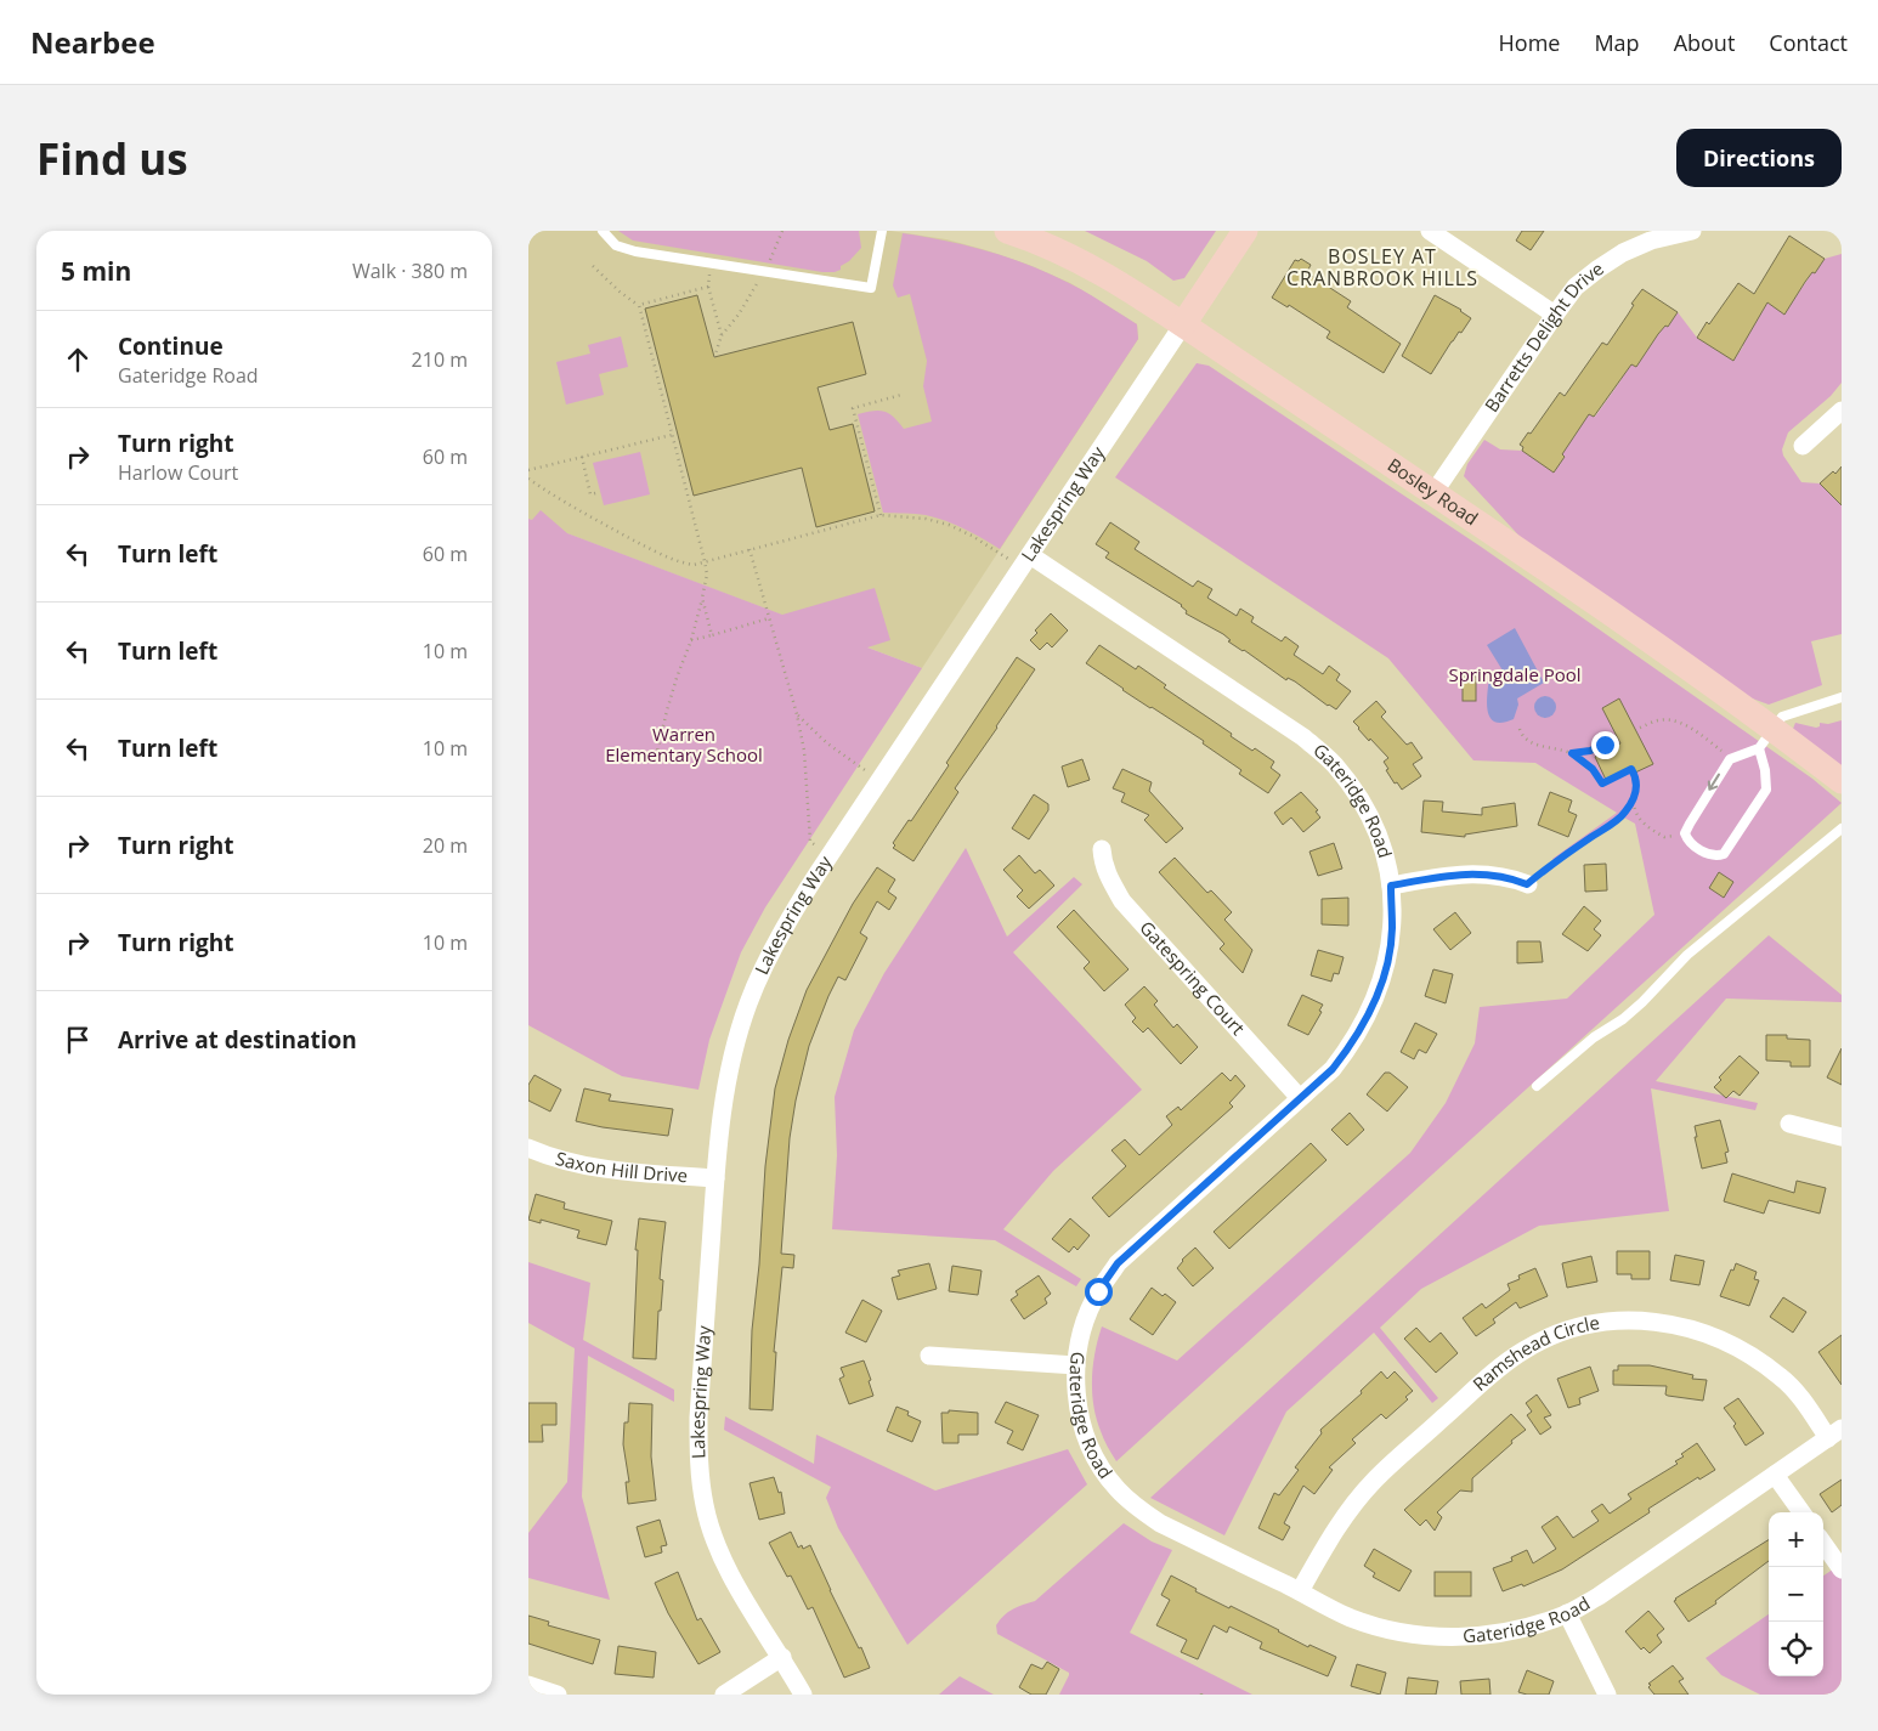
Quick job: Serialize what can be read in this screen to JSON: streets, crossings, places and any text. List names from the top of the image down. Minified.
{"streets":{"street":["Barretts Delight Drive","Bosley Road","Lakespring Way","Gateridge Road","Gatespring Court","Saxon Hill Drive","Ramshead Circle"]},"crossings":[["Barretts Delight Drive","Bosley Road"],["Bosley Road","Lakespring Way"],["Lakespring Way","Gateridge Road"],["Lakespring Way","Saxon Hill Drive"],["Gateridge Road","Gatespring Court"],["Gateridge Road","Ramshead Circle"]],"districts":["BOSLEY AT CRANBROOK HILLS"],"parks":["Springdale Pool","Warren Elementary School"],"page":{"header":"Nearbee","nav":["Home","Map","About","Contact"],"buttons":"Directions","title":"Find us","heading":["5 min","Walk · 380 m"],"list":[["Continue","Gateridge Road","210 m"],["Turn right","Harlow Court","60 m"],["Turn left","60 m"],["Turn left","10 m"],["Turn left","10 m"],["Turn right","20 m"],["Turn right","10 m"],"Arrive at destination"],"map_buttons":["+","−"]}}
